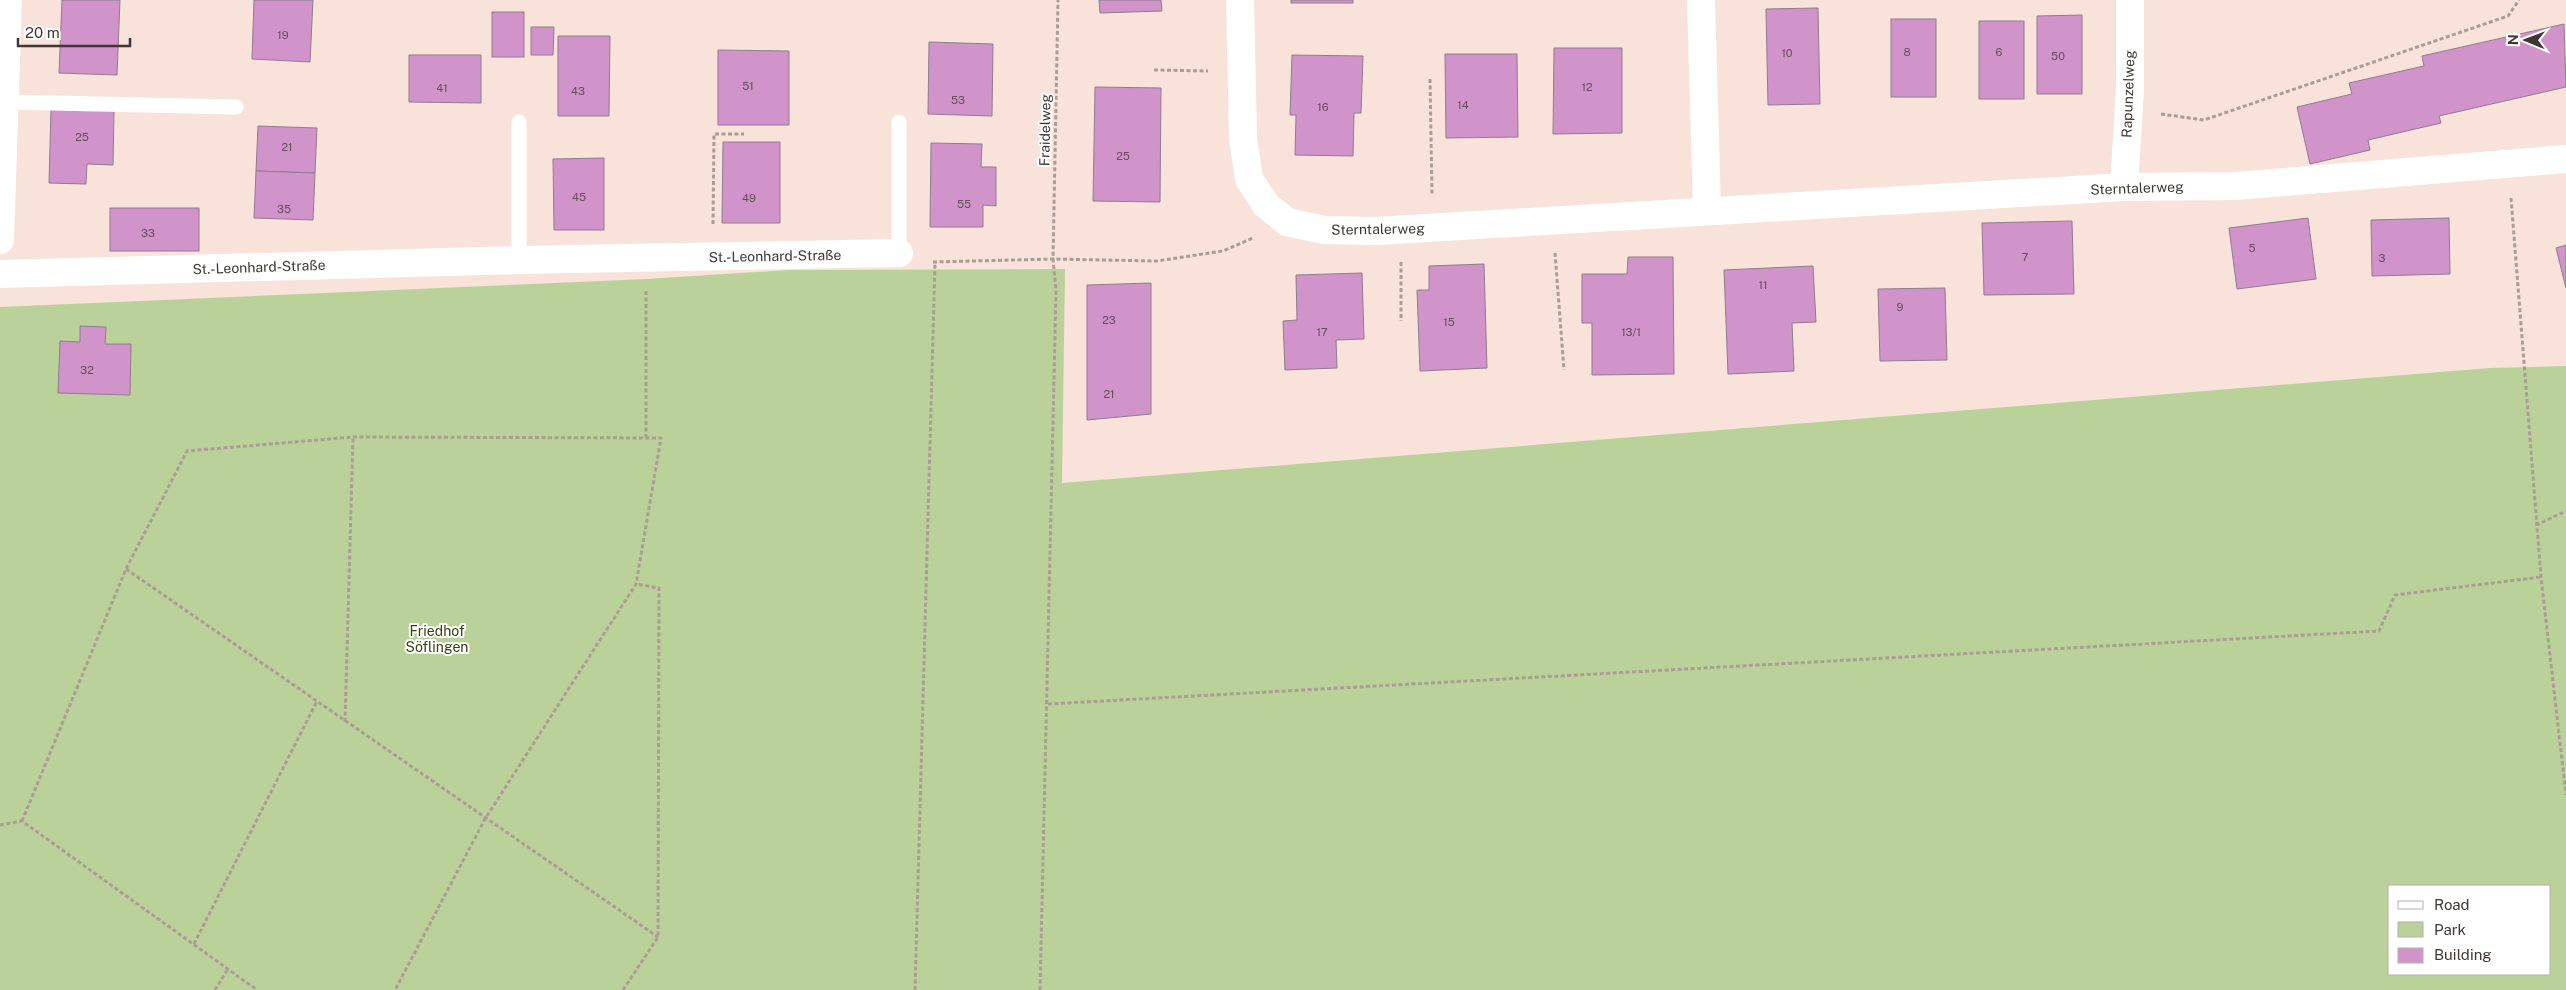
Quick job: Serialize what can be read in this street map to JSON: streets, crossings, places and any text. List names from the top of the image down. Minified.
{"streets":{"street":["Rapunzelweg","Sterntalerweg","St.-Leonhard-Straße"],"path":["Fraidelweg"]},"crossings":[["Rapunzelweg","Sterntalerweg"]],"parks":["Friedhof Söflingen"],"house_numbers":["19","8","6","10","50","51","12","41","43","53","14","16","25","21","25","45","49","55","35","33","5","7","3","11","9","23","15","17","13/1","32","21"],"legend":["Road","Park","Building"],"scale_bar":"20 m","north":"left"}
